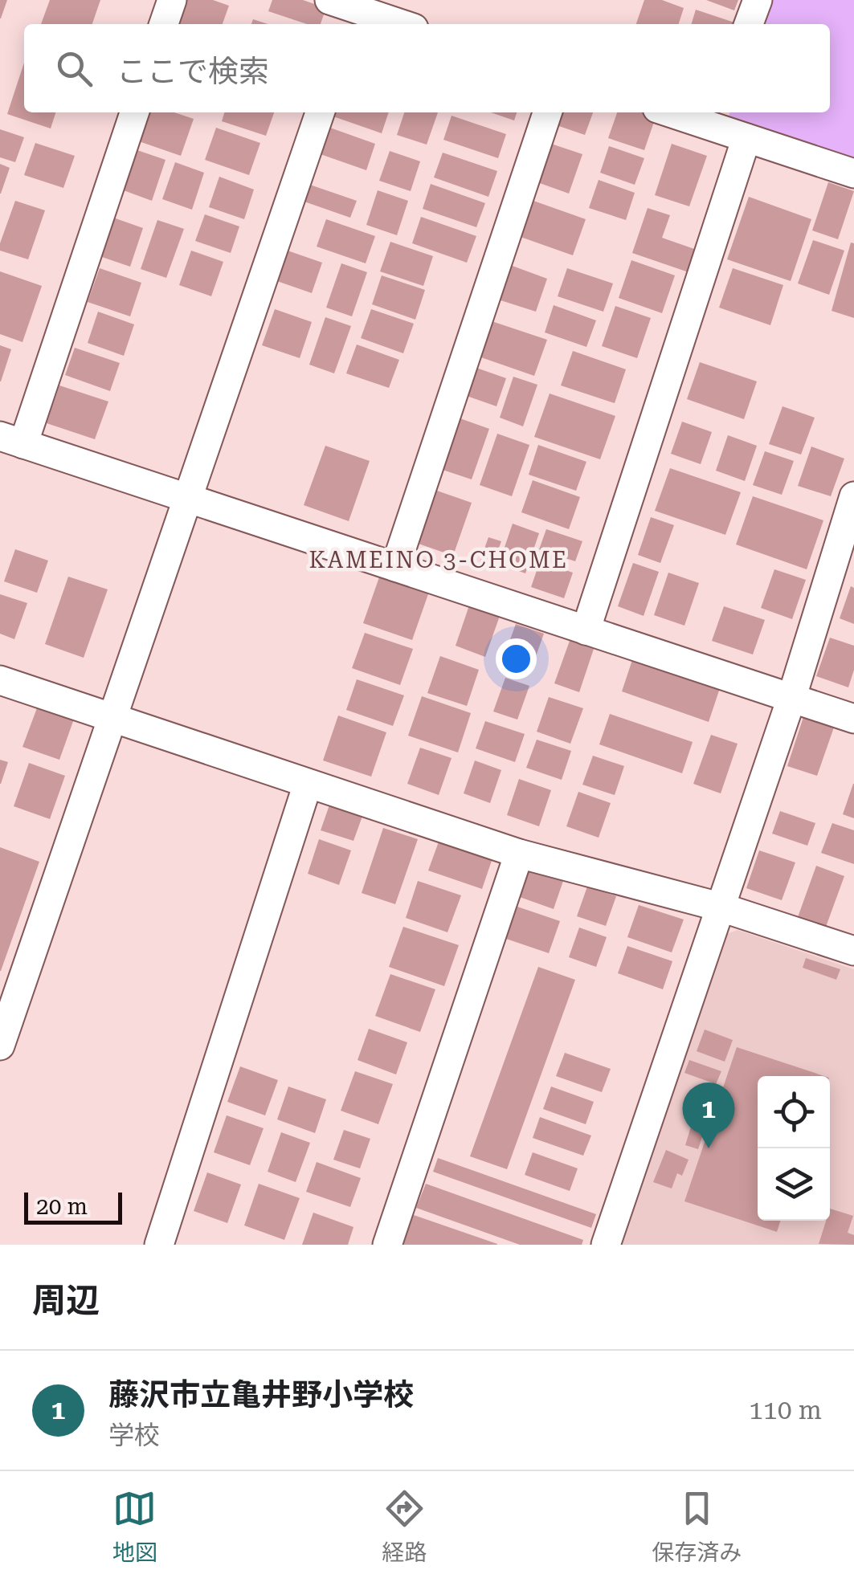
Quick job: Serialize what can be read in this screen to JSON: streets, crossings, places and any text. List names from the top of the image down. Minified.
{"districts":["KAMEINO 3-CHOME"],"scale_bar":"20 m","page":{"search":"ここで検索","pins":"1","scale":"20 m","heading":"周辺","list":[{"mark":"1","name":"藤沢市立亀井野小学校","note":"学校","value":"110 m"}],"nav":["地図","経路","保存済み"]}}
